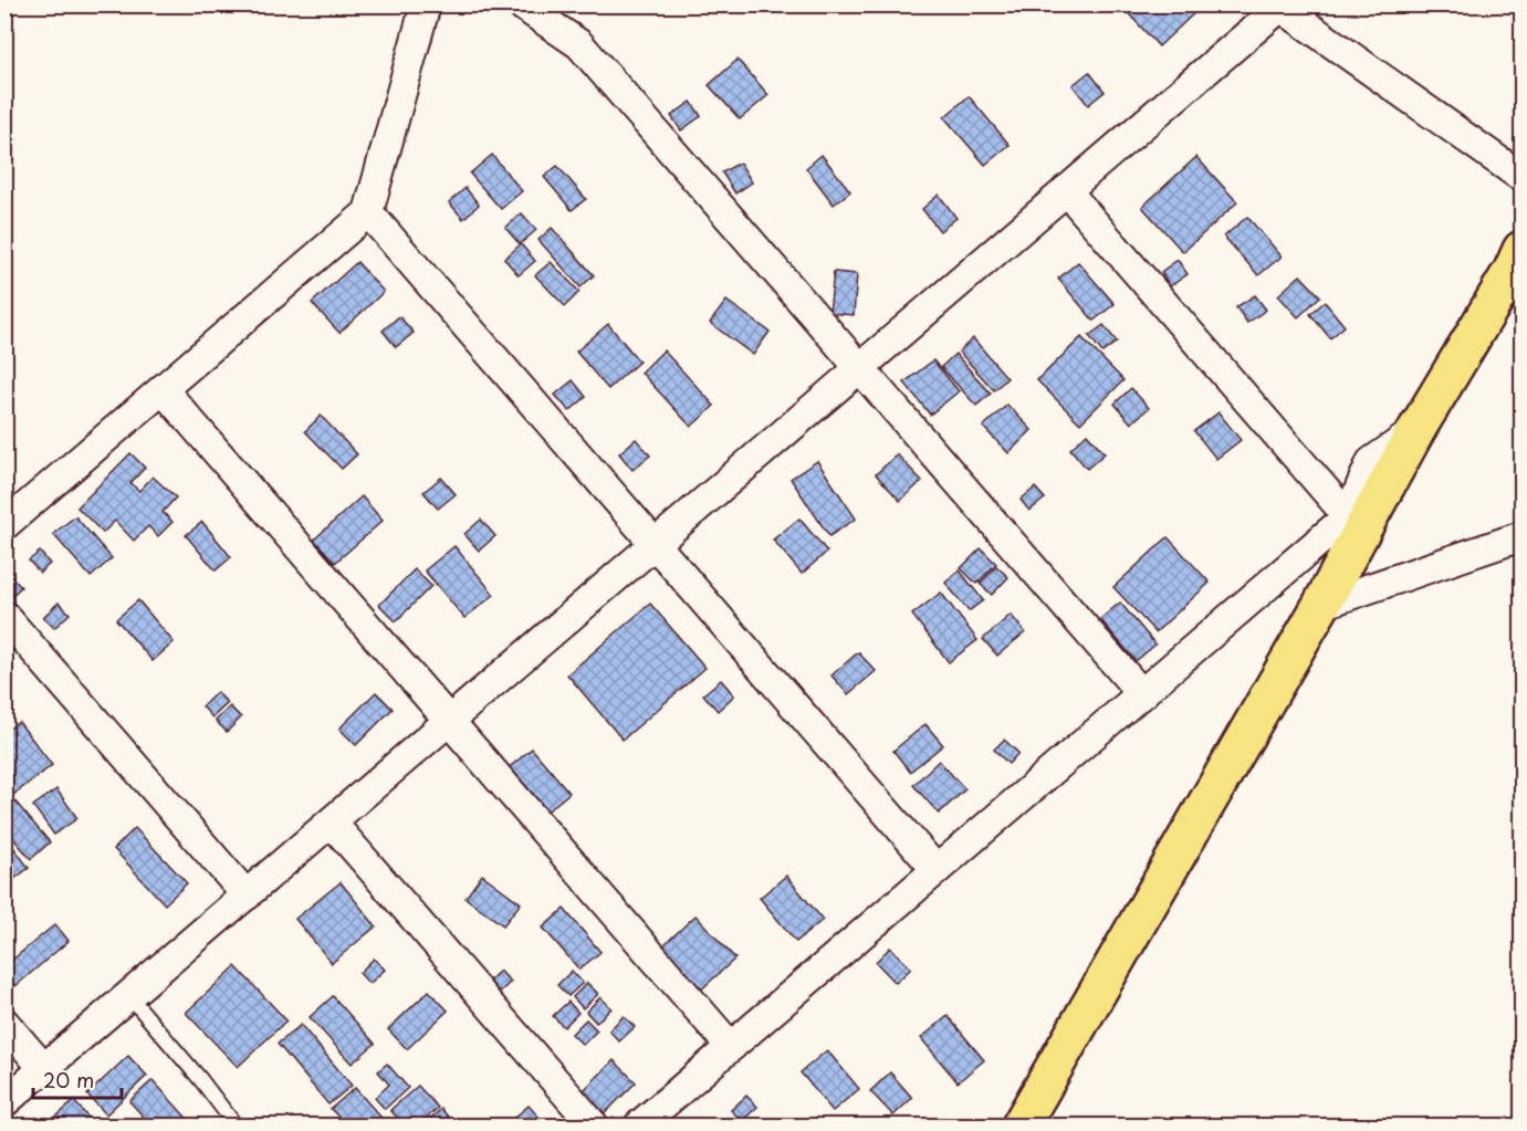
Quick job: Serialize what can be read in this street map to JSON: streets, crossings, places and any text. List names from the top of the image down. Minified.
{"scale_bar":"20 m"}
